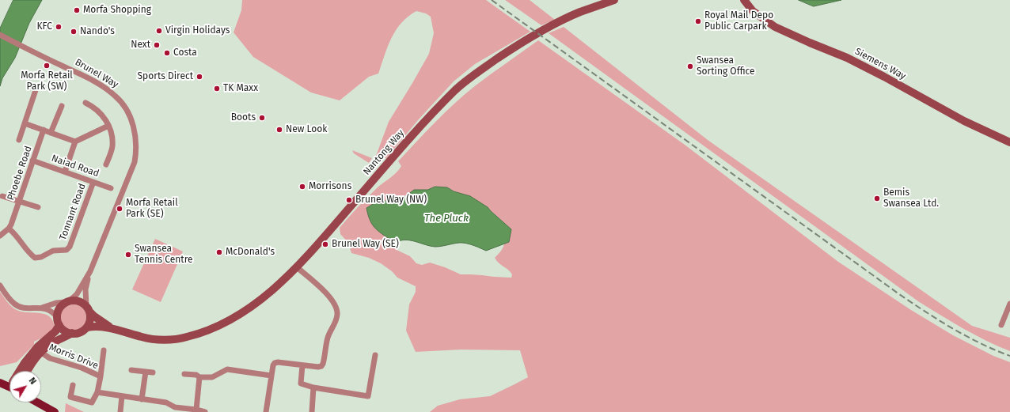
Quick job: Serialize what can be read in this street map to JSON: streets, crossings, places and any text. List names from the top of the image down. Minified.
{"streets":{"street":["Siemens Way","Brunel Way","Nantong Way","Naiad Road","Phoebe Road","Tonnant Road","Morris Drive"]},"crossings":[["Brunel Way","Nantong Way"],["Naiad Road","Phoebe Road"],["Naiad Road","Tonnant Road"],["Phoebe Road","Tonnant Road"]],"water":["The Pluck"],"places":["Morfa Shopping","Royal Mail Depo Public Carpark","KFC","Virgin Holidays","Nando's","Next","Costa","Morfa Retail Park (SW)","Swansea Sorting Office","Sports Direct","TK Maxx","Boots","New Look","Morrisons","Bemis Swansea Ltd.","Brunel Way (NW)","Morfa Retail Park (SE)","Brunel Way (SE)","McDonald's","Swansea Tennis Centre"],"north":"top right"}
